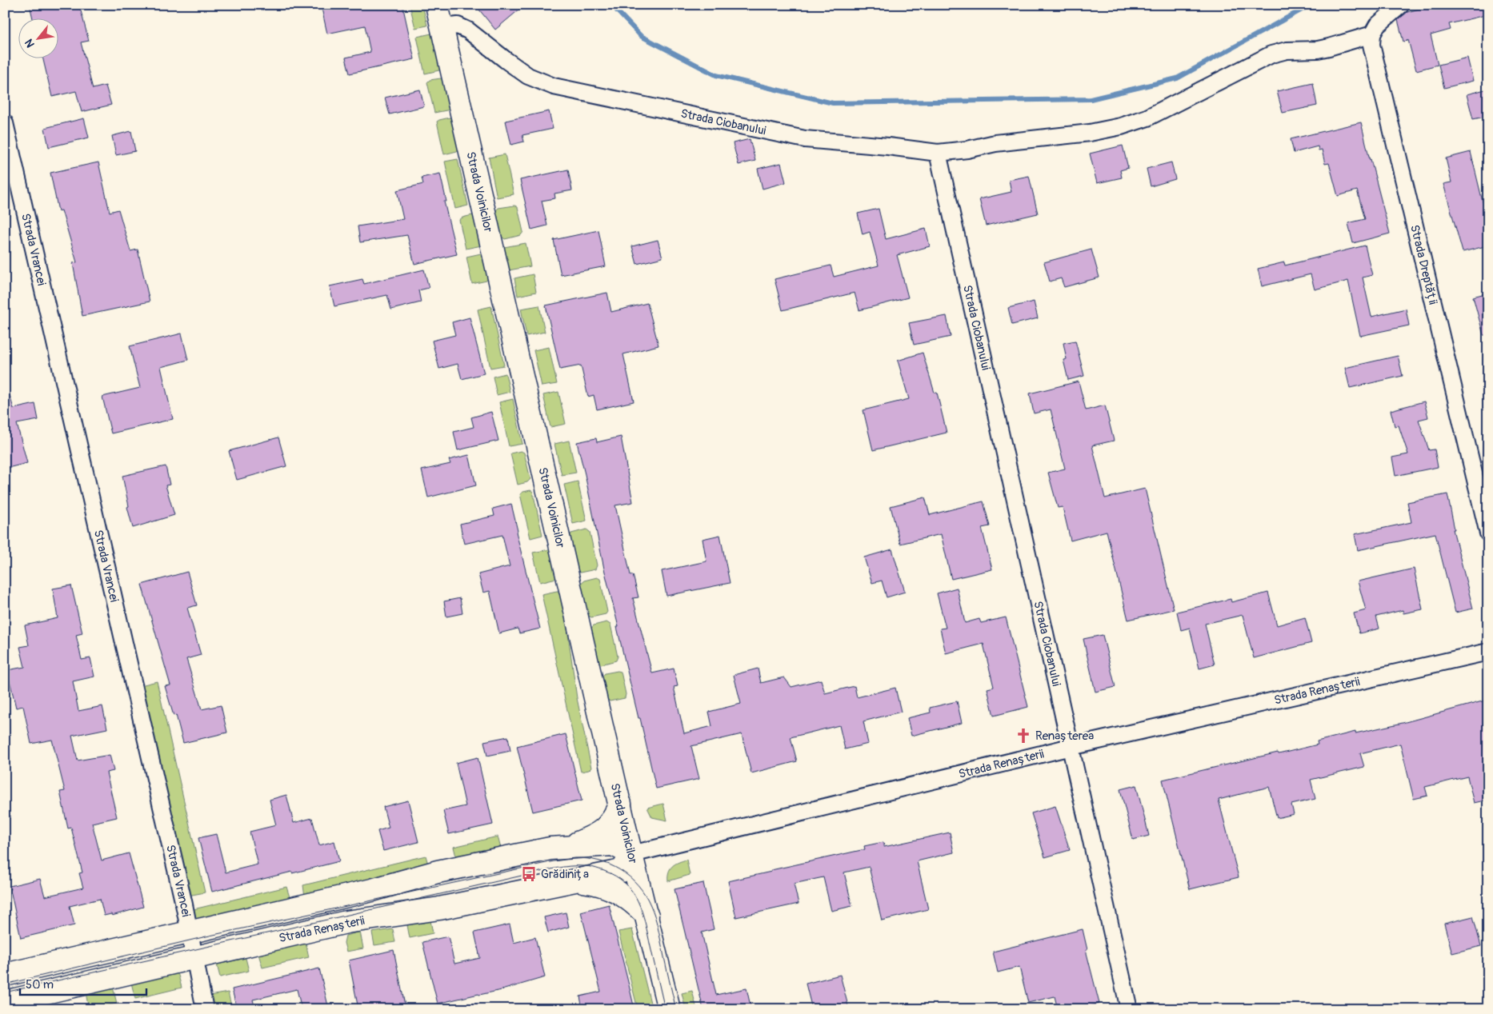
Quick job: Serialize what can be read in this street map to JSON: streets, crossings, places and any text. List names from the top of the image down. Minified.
{"streets":{"street":["Strada Ciobanului","Strada Voinicilor","Strada Vrancei","Strada Dreptății","Strada Renașterii"]},"crossings":[["Strada Ciobanului","Strada Voinicilor"],["Strada Ciobanului","Strada Renașterii"],["Strada Voinicilor","Strada Renașterii"],["Strada Vrancei","Strada Renașterii"]],"places":{"church":["Renașterea"],"bus stop":["Grădinița"]},"scale_bar":"50 m","north":"bottom left"}
